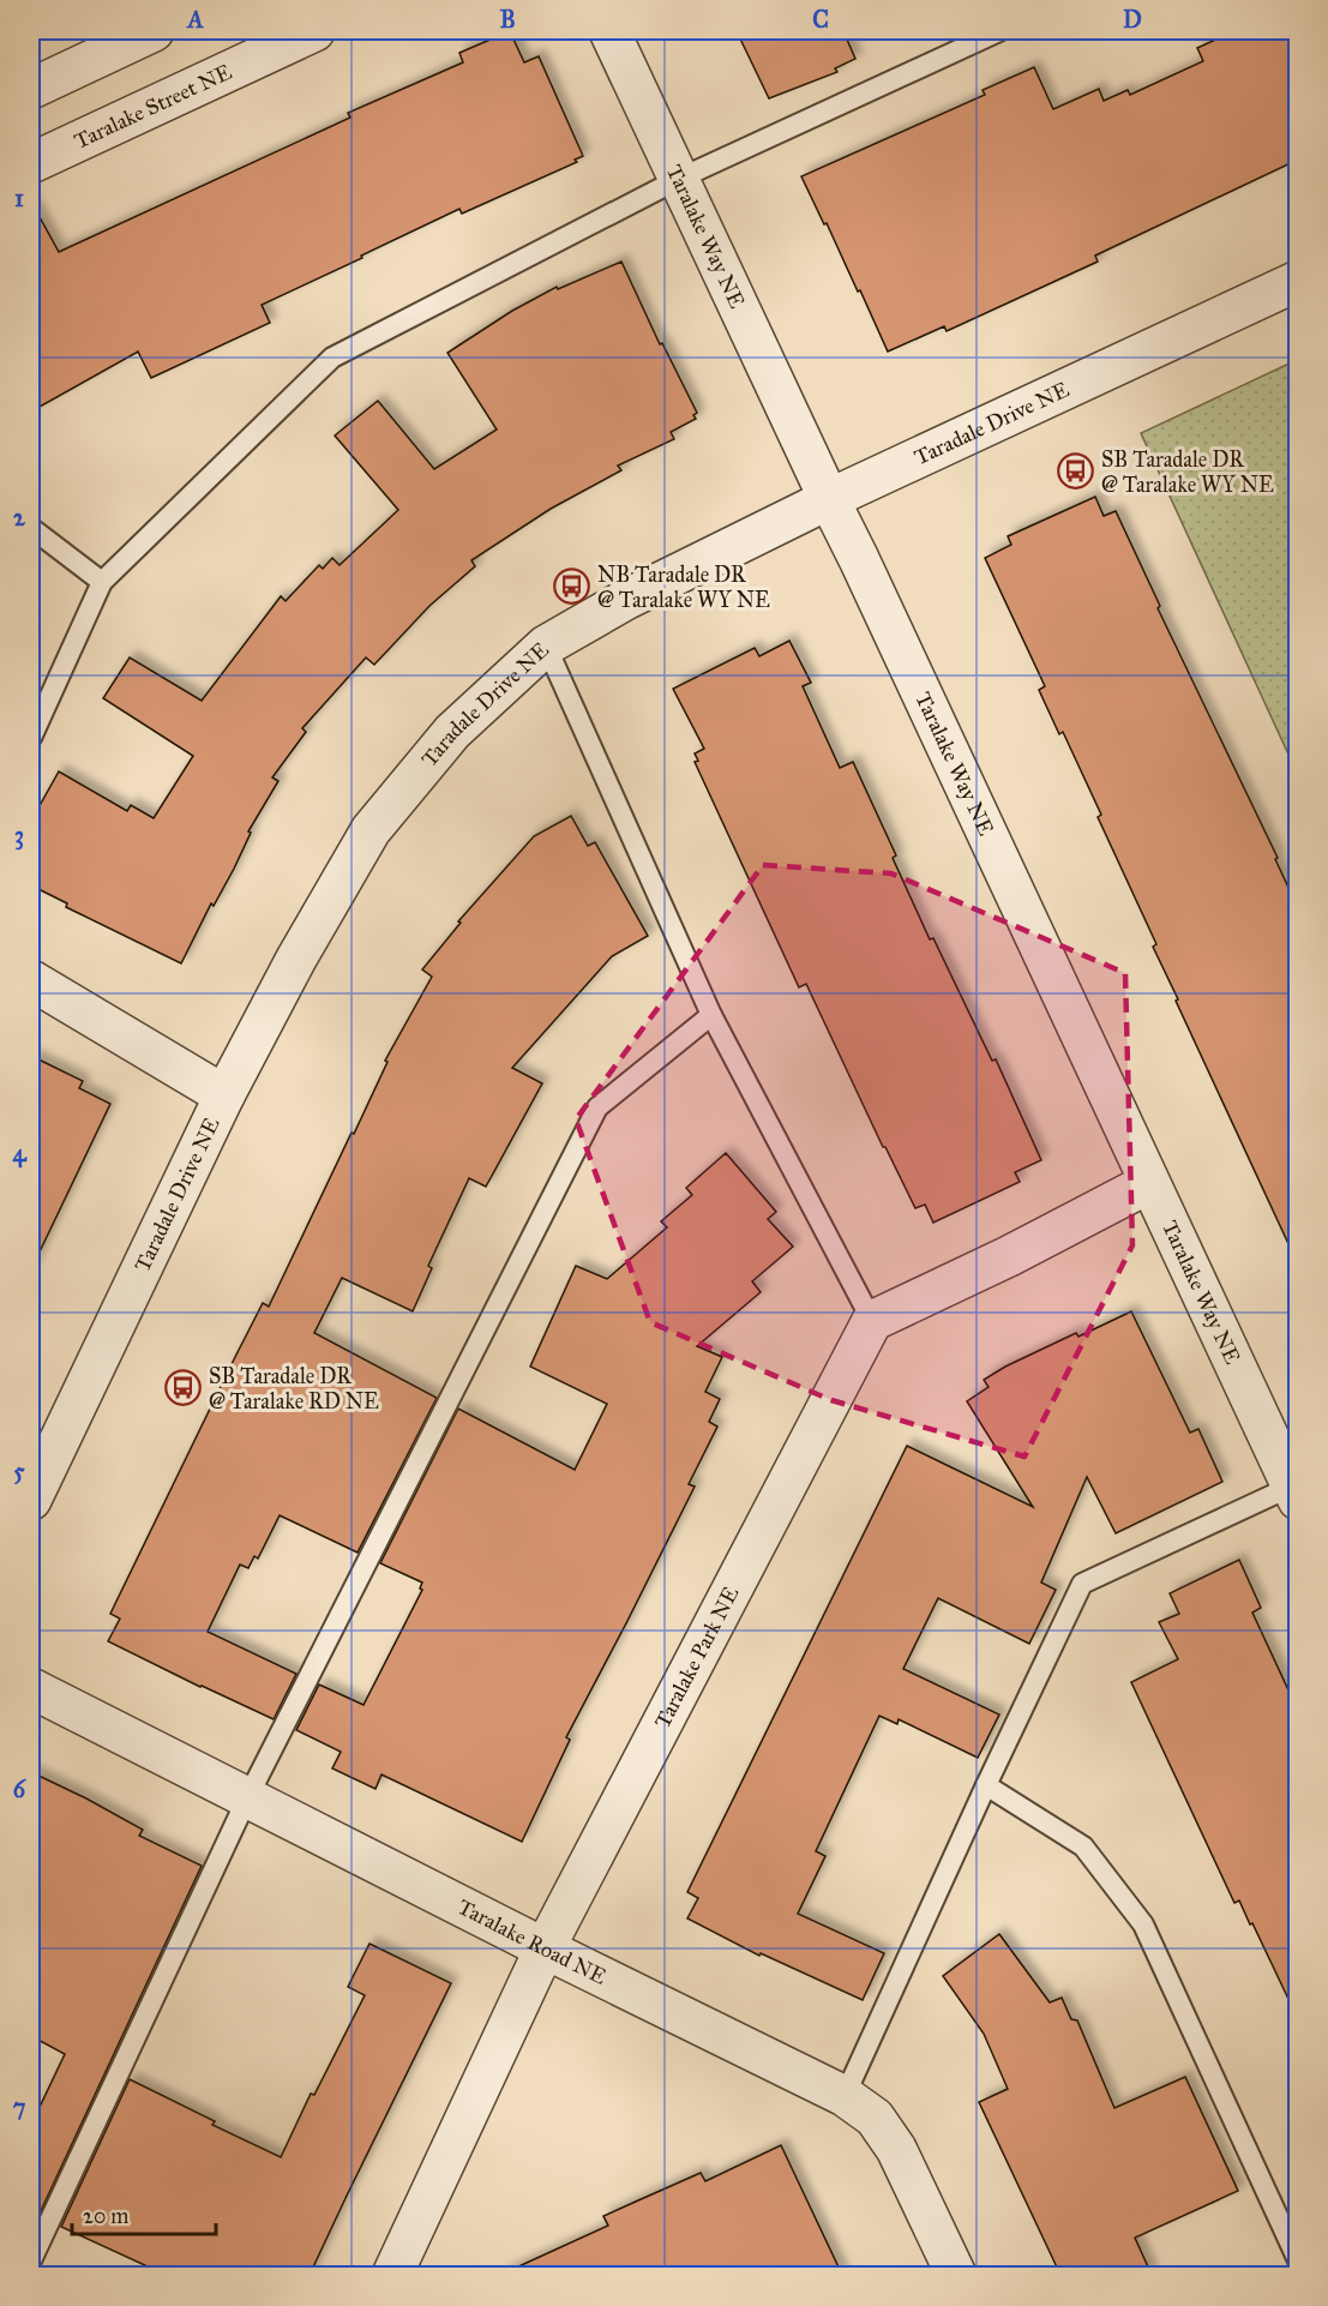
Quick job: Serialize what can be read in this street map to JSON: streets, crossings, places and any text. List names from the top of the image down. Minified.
{"streets":{"street":["Taralake Street NE","Taralake Way NE","Taradale Drive NE","Taralake Park NE","Taralake Road NE"]},"crossings":[["Taralake Way NE","Taradale Drive NE"],["Taralake Park NE","Taralake Road NE"]],"places":{"bus stop":["SB Taradale DR @ Taralake WY NE","NB Taradale DR @ Taralake WY NE","SB Taradale DR @ Taralake RD NE"]},"scale_bar":"20 m","grid":{"columns":["A","B","C","D"],"rows":["1","2","3","4","5","6","7"]}}
